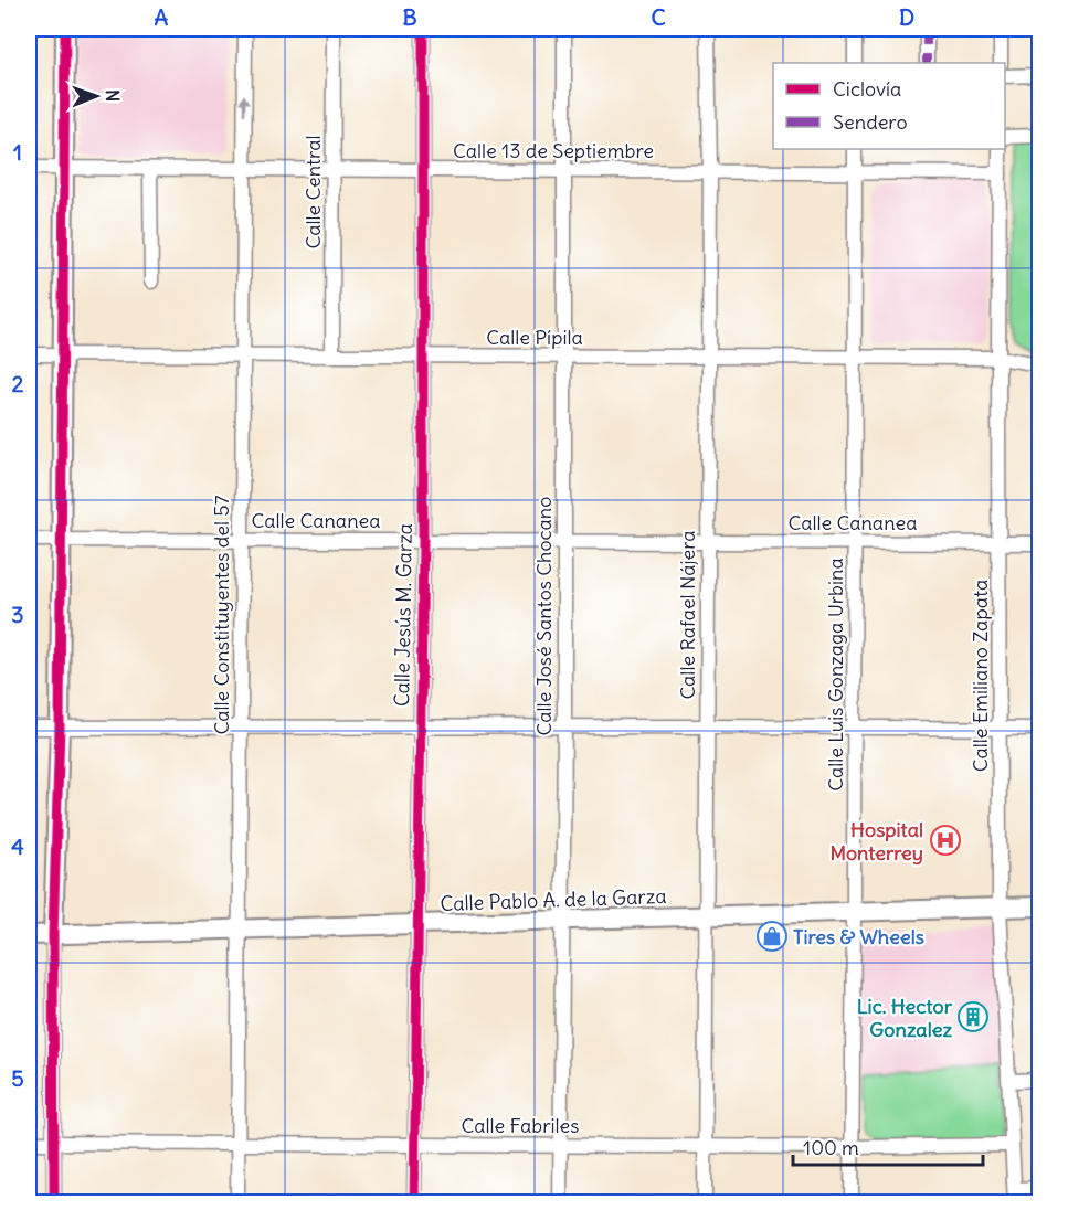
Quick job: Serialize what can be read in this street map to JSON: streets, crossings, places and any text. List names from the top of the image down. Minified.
{"streets":{"street":["Calle 13 de Septiembre","Calle Central","Calle Pípila","Calle Cananea","Calle Constituyentes del 57","Calle Jesús M. Garza","Calle Rafael Nájera","Calle José Santos Chocano","Calle Luis Gonzaga Urbina","Calle Emiliano Zapata","Calle Pablo A. de la Garza","Calle Fabriles"]},"crossings":[["Calle 13 de Septiembre","Calle Central"],["Calle 13 de Septiembre","Calle Constituyentes del 57"],["Calle 13 de Septiembre","Calle Jesús M. Garza"],["Calle 13 de Septiembre","Calle Rafael Nájera"],["Calle 13 de Septiembre","Calle José Santos Chocano"],["Calle 13 de Septiembre","Calle Luis Gonzaga Urbina"],["Calle 13 de Septiembre","Calle Emiliano Zapata"],["Calle Central","Calle Pípila"],["Calle Pípila","Calle Constituyentes del 57"],["Calle Pípila","Calle Jesús M. Garza"],["Calle Pípila","Calle Rafael Nájera"],["Calle Pípila","Calle José Santos Chocano"],["Calle Pípila","Calle Luis Gonzaga Urbina"],["Calle Pípila","Calle Emiliano Zapata"],["Calle Cananea","Calle Constituyentes del 57"],["Calle Cananea","Calle Jesús M. Garza"],["Calle Cananea","Calle Rafael Nájera"],["Calle Cananea","Calle José Santos Chocano"],["Calle Cananea","Calle Luis Gonzaga Urbina"],["Calle Cananea","Calle Emiliano Zapata"],["Calle Constituyentes del 57","Calle Pablo A. de la Garza"],["Calle Constituyentes del 57","Calle Fabriles"],["Calle Jesús M. Garza","Calle Pablo A. de la Garza"],["Calle Jesús M. Garza","Calle Fabriles"],["Calle Rafael Nájera","Calle Pablo A. de la Garza"],["Calle Rafael Nájera","Calle Fabriles"],["Calle José Santos Chocano","Calle Pablo A. de la Garza"],["Calle José Santos Chocano","Calle Fabriles"],["Calle Luis Gonzaga Urbina","Calle Pablo A. de la Garza"],["Calle Luis Gonzaga Urbina","Calle Fabriles"],["Calle Emiliano Zapata","Calle Pablo A. de la Garza"],["Calle Emiliano Zapata","Calle Fabriles"]],"places":{"hospital":["Hospital Monterrey"],"shop":["Tires & Wheels"],"building":["Lic. Hector Gonzalez"]},"legend":["Ciclovía","Sendero"],"scale_bar":"100 m","north":"right","grid":{"columns":["A","B","C","D"],"rows":["1","2","3","4","5"]}}
